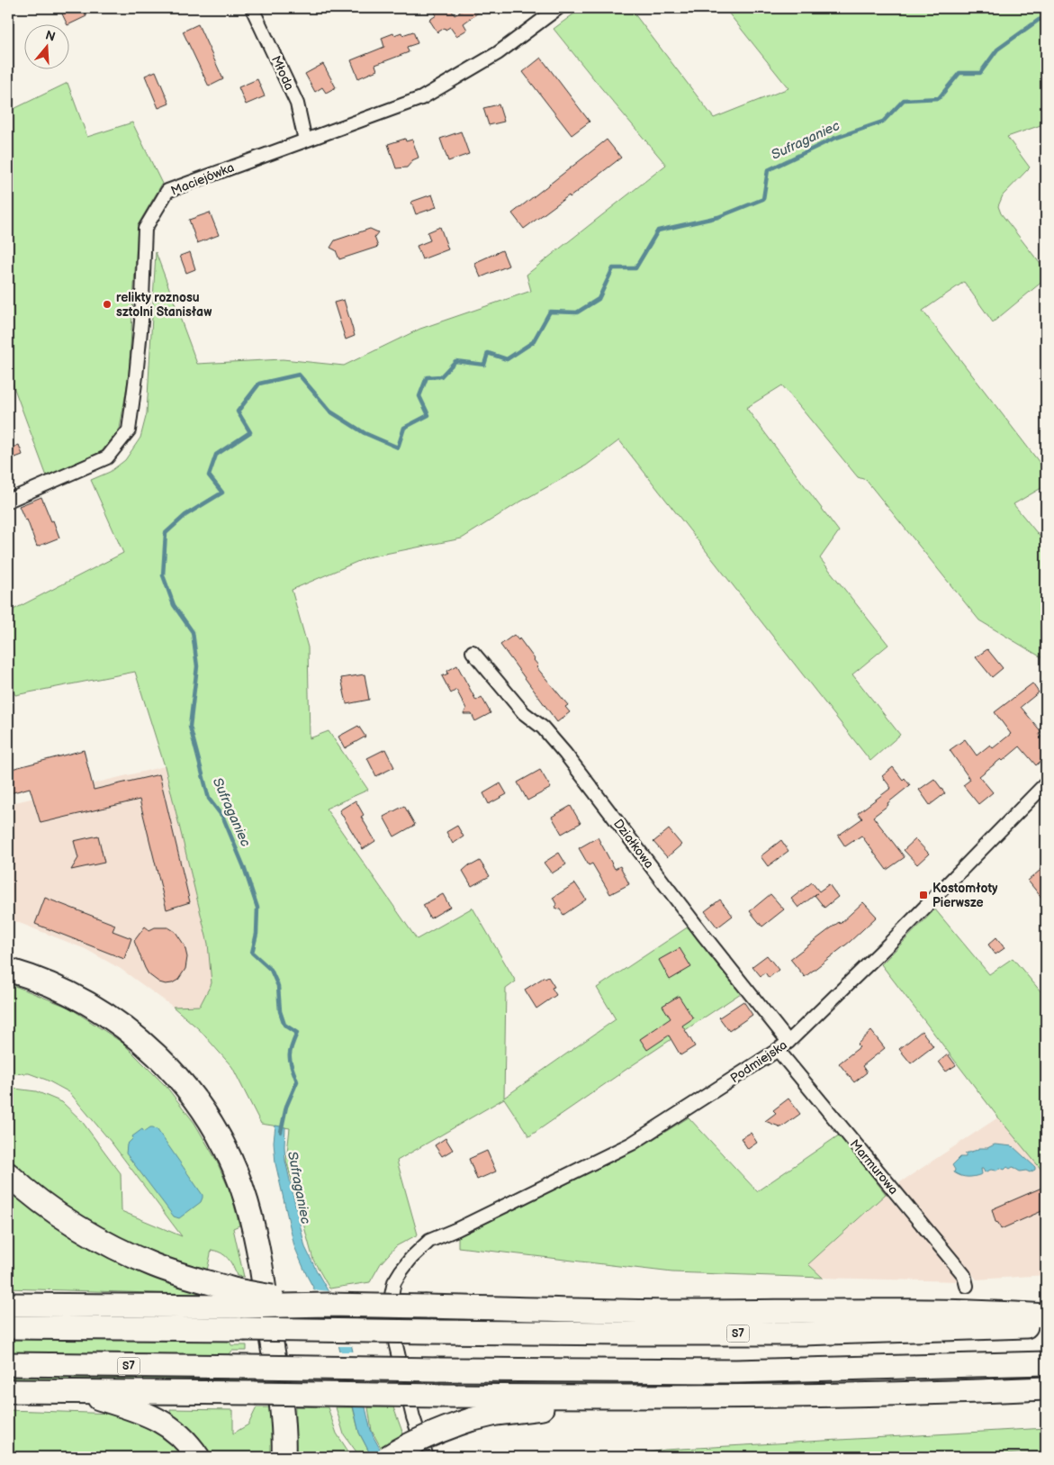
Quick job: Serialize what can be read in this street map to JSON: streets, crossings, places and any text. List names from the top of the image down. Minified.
{"streets":{"highway":["S7"],"street":["Młoda","Maciejówka","Działkowa","Podmiejska","Marmurowa"]},"crossings":[["Młoda","Maciejówka"],["Działkowa","Podmiejska"],["Podmiejska","Marmurowa"]],"water":["Sufraganiec"],"places":{"other":["relikty roznosu sztolni Stanisław"],"transit":["Kostomłoty Pierwsze"]},"north":"top"}
